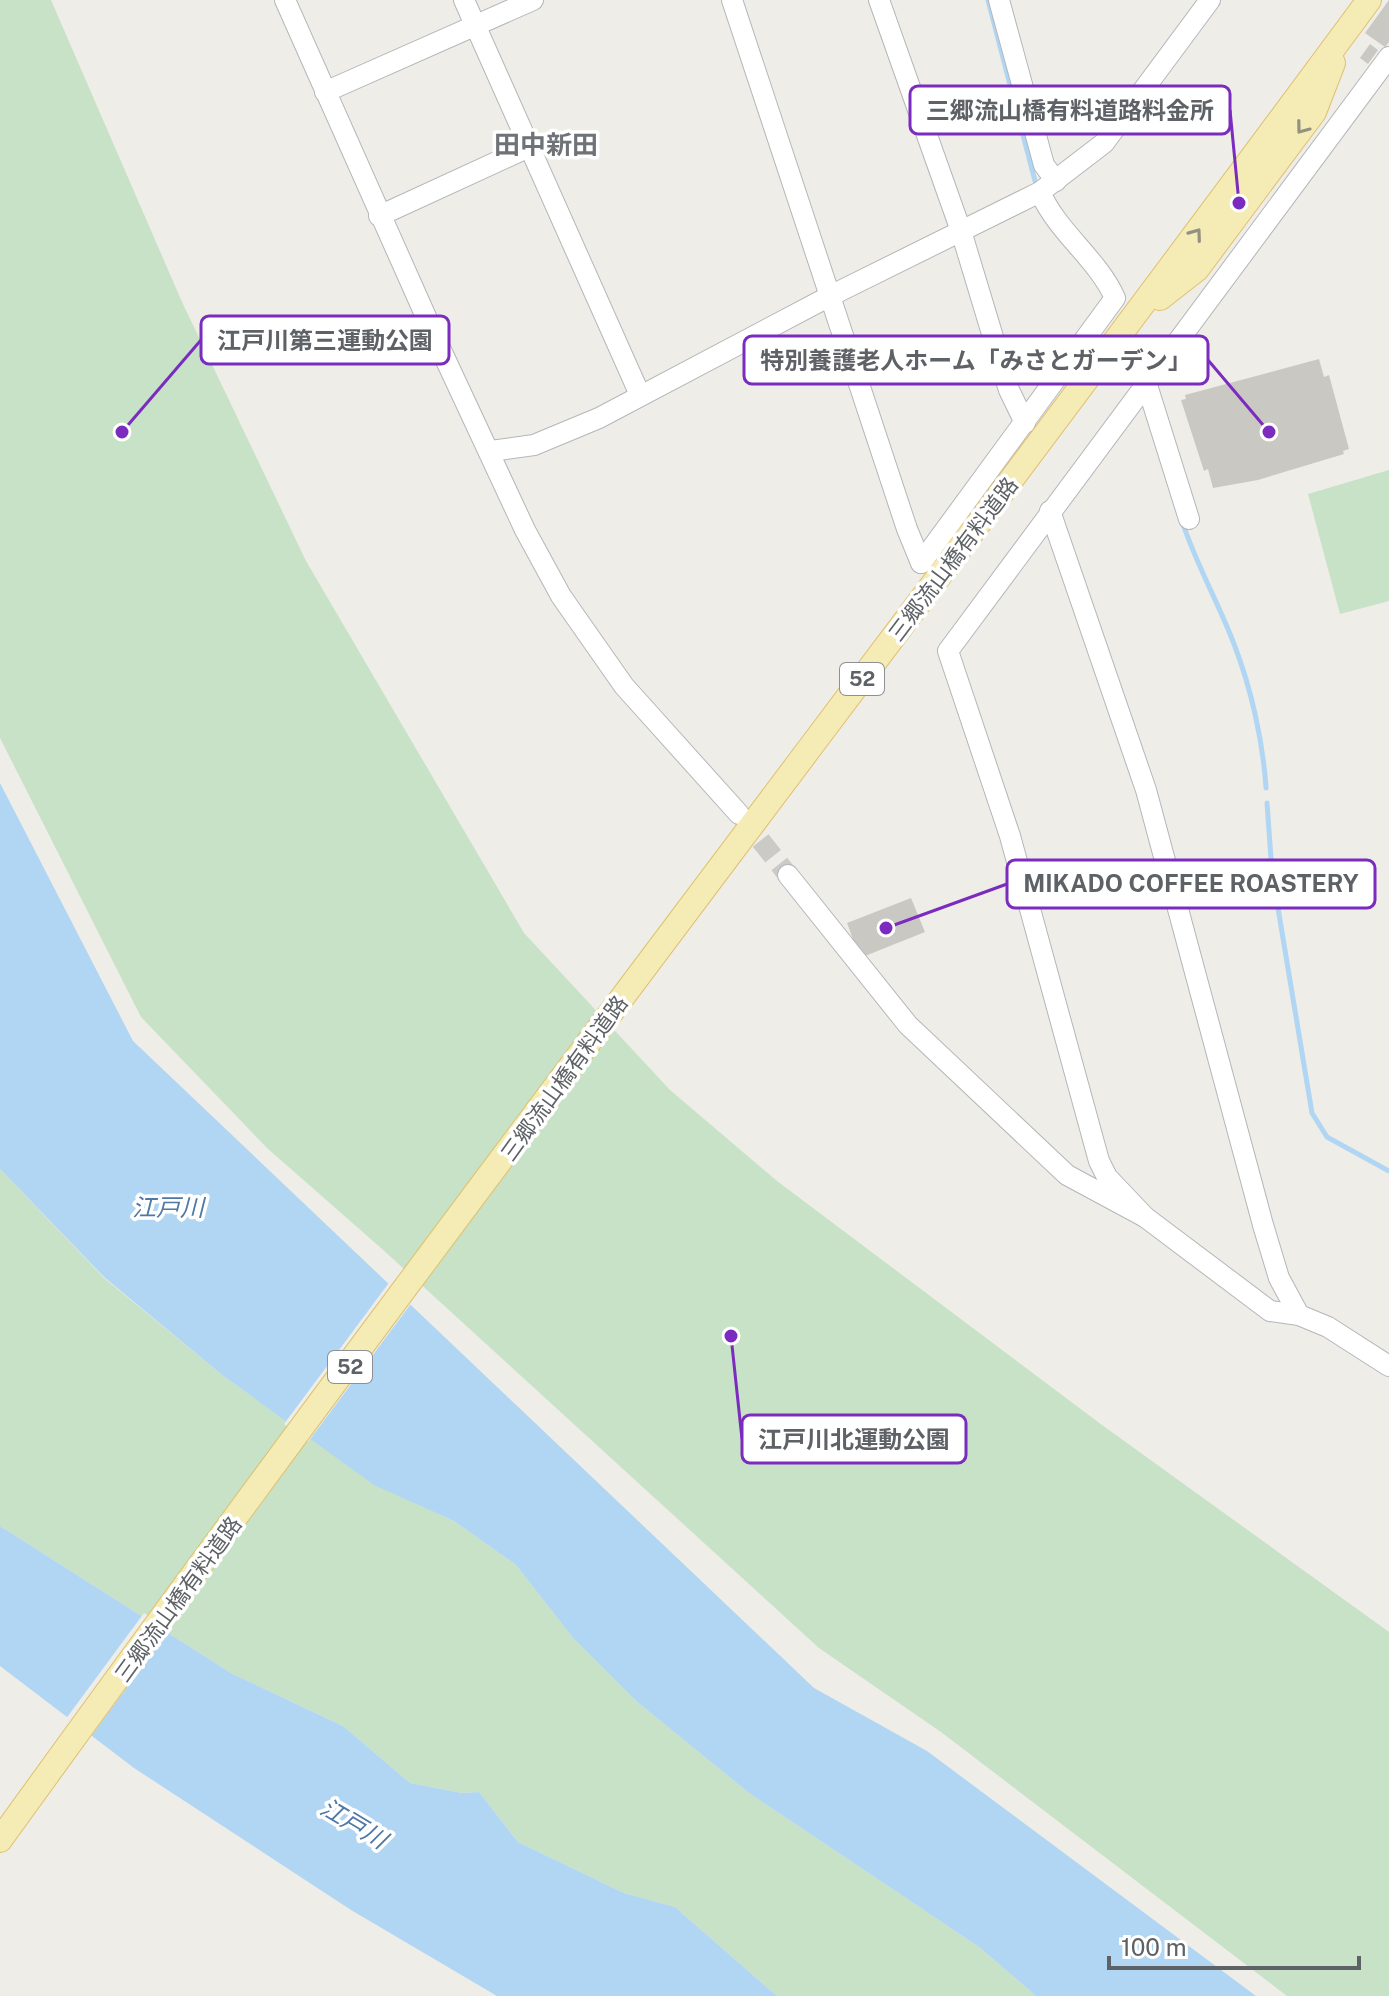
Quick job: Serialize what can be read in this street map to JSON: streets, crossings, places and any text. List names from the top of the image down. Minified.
{"streets":{"main road":["三郷流山橋有料道路","52"]},"districts":["田中新田"],"water":["江戸川"],"places":["三郷流山橋有料道路料金所","江戸川第三運動公園","特別養護老人ホーム「みさとガーデン」","MIKADO COFFEE ROASTERY","江戸川北運動公園"],"scale_bar":"100 m"}
